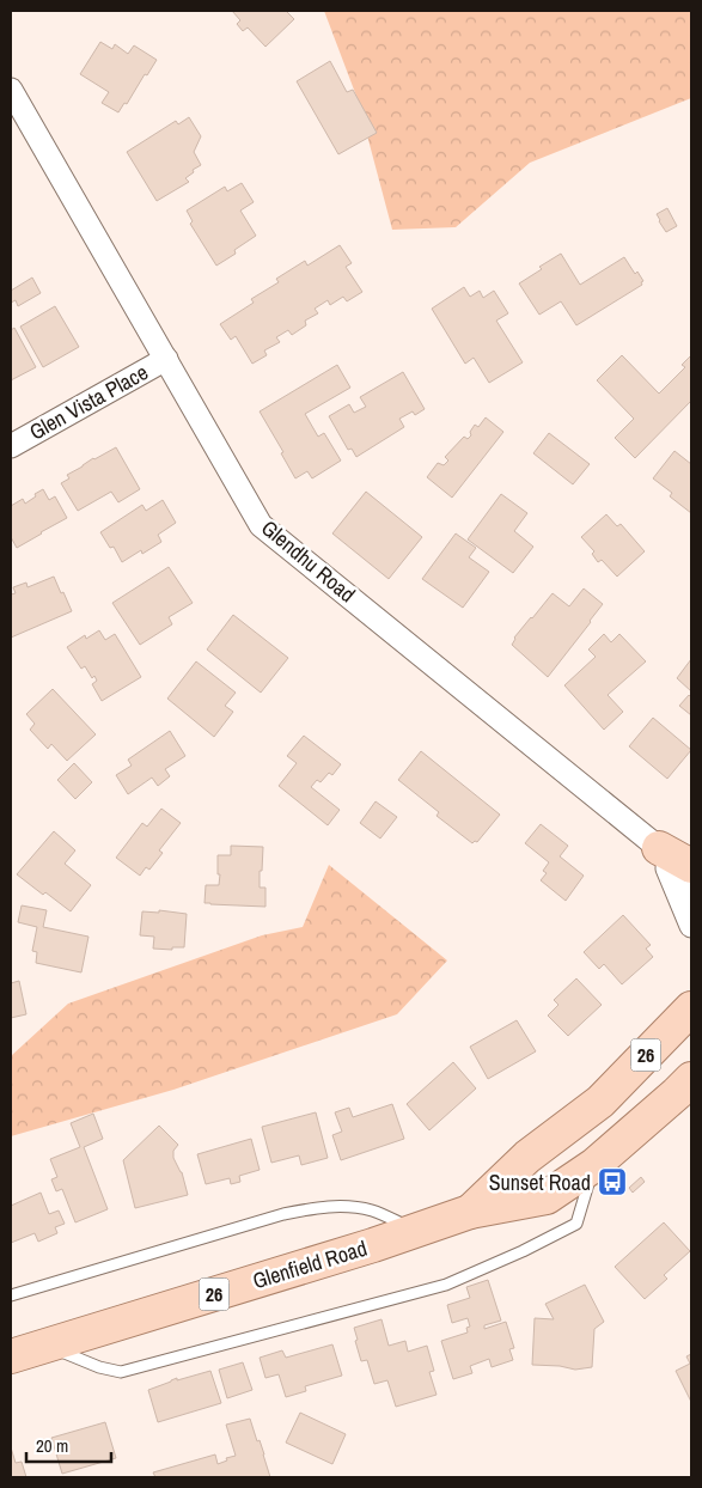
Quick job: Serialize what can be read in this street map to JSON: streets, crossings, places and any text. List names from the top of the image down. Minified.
{"streets":{"main road":["26","Glenfield Road"],"street":["Glen Vista Place","Glendhu Road"]},"crossings":[["Glen Vista Place","Glendhu Road"]],"places":{"bus stop":["Sunset Road"]},"scale_bar":"20 m"}
